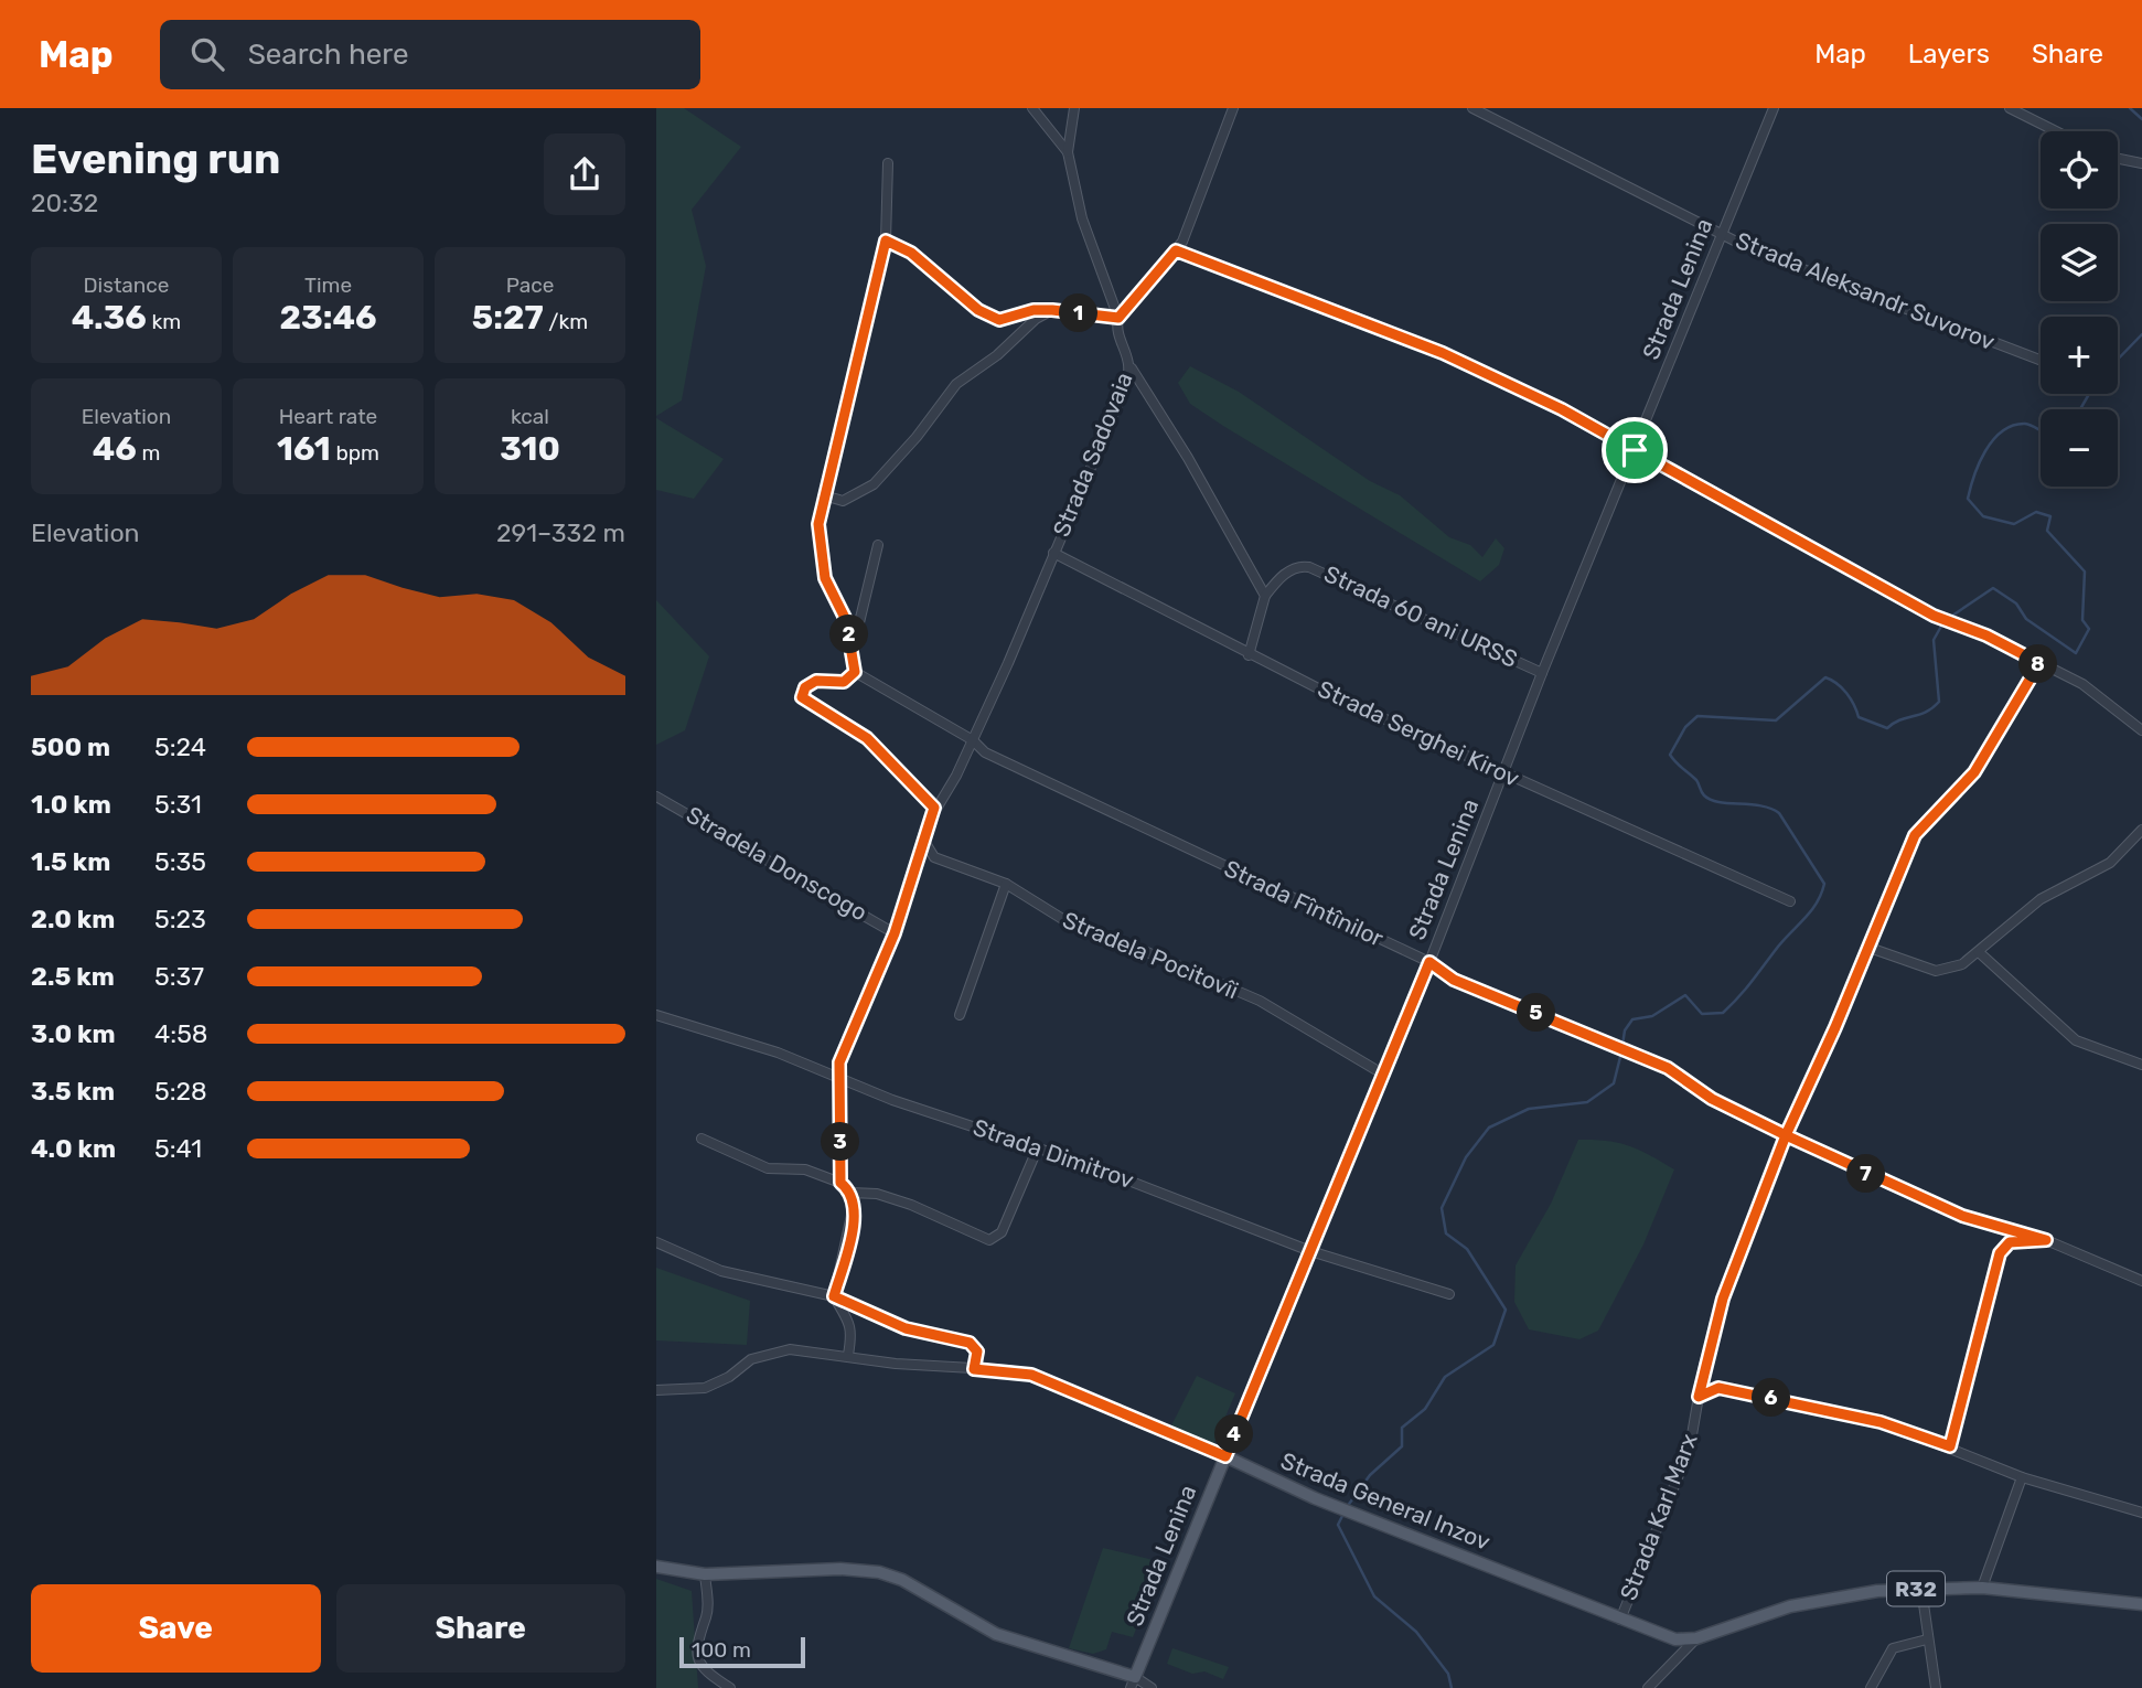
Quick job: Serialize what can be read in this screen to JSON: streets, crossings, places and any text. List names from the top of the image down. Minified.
{"streets":{"main road":["Strada Lenina","Strada General Inzov","R32"],"street":["Strada Aleksandr Suvorov","Strada Sadovaia","Strada 60 ani URSS","Strada Serghei Kirov","Stradela Donscogo","Strada Fîntînilor","Stradela Pocitovîi","Strada Dimitrov","Strada Karl Marx"]},"crossings":[["Strada Lenina","Strada Aleksandr Suvorov"],["Strada Lenina","Strada 60 ani URSS"],["Strada Lenina","Strada Serghei Kirov"],["Strada Lenina","Strada Fîntînilor"],["Strada Lenina","Stradela Pocitovîi"],["Strada Lenina","Strada Dimitrov"],["Strada Lenina","Strada General Inzov"],["Strada Sadovaia","Strada Serghei Kirov"],["Strada Sadovaia","Stradela Donscogo"],["Strada Sadovaia","Strada Fîntînilor"],["Strada Sadovaia","Stradela Pocitovîi"],["Strada Sadovaia","Strada Dimitrov"],["Strada Fîntînilor","Strada Karl Marx"],["Strada General Inzov","Strada Karl Marx"],["Strada General Inzov","R32"]],"scale_bar":"100 m","page":{"header":"Map","search":"Search here","nav":["Map","Layers","Share"],"heading":["Evening run","20:32"],"map_buttons":["+","−"],"stats":[["Distance","4.36 km"],["Time","23:46"],["Pace","5:27 /km"],["Elevation","46 m"],["Heart rate","161 bpm"],["kcal","310"]],"pins":["1","2","8","5","3","7","6","4"],"chart":["Elevation","291–332 m"],"list":[{"name":"500 m","note":"5:24"},{"name":"1.0 km","note":"5:31"},{"name":"1.5 km","note":"5:35"},{"name":"2.0 km","note":"5:23"},{"name":"2.5 km","note":"5:37"},{"name":"3.0 km","note":"4:58"},{"name":"3.5 km","note":"5:28"},{"name":"4.0 km","note":"5:41"}],"buttons":["Save","Share"],"scale":"100 m"}}
